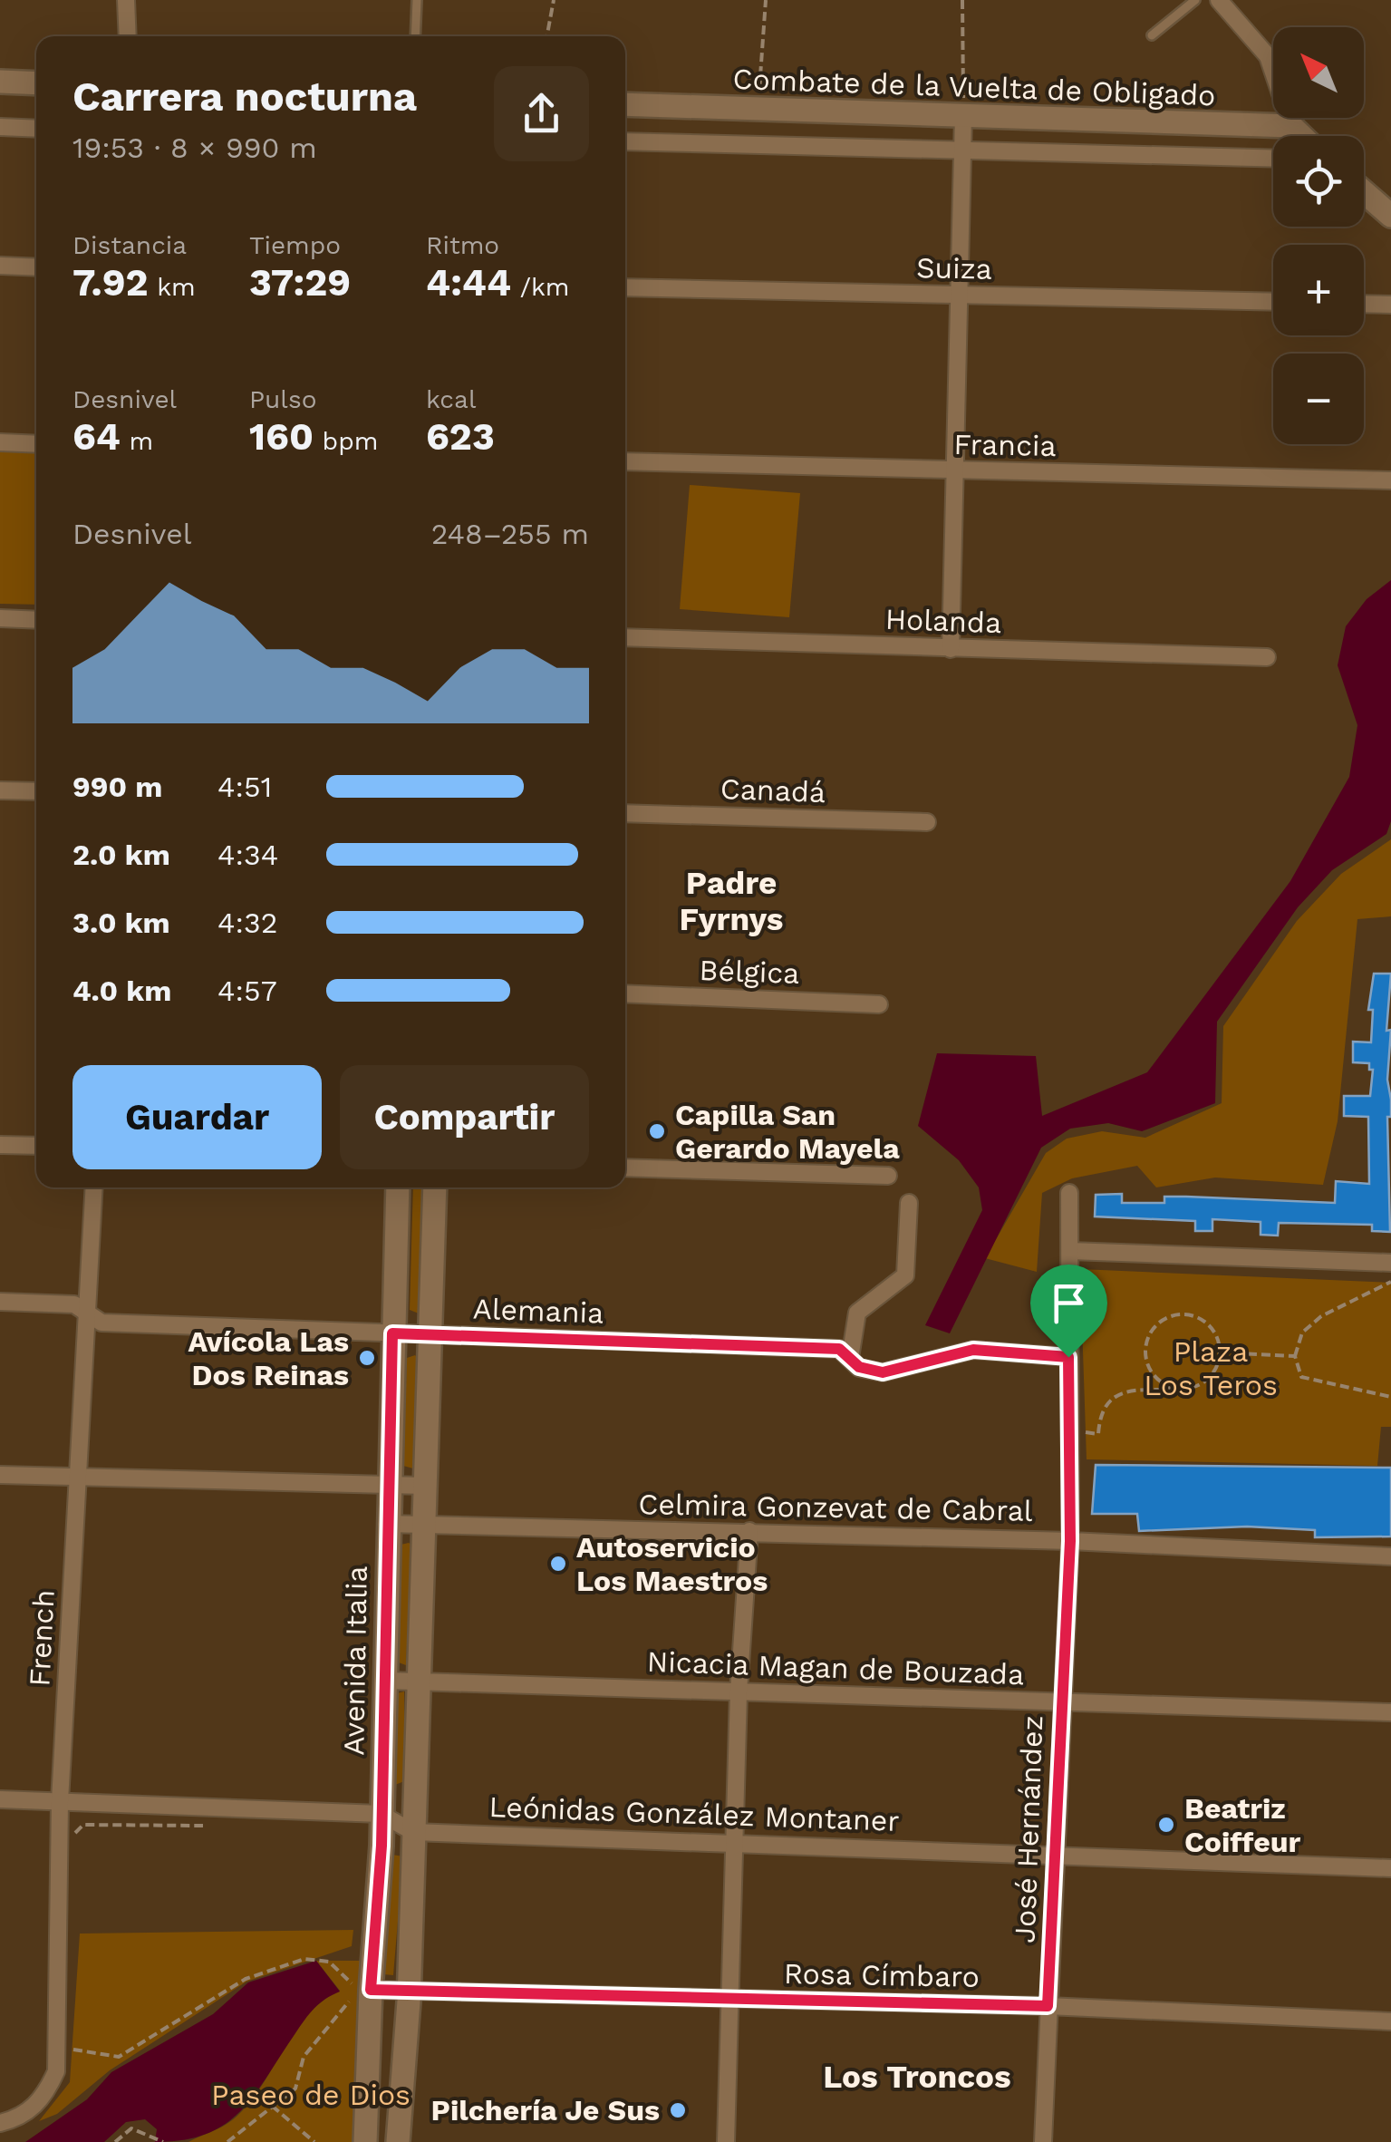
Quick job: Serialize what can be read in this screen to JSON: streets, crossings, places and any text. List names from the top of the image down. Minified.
{"streets":{"main road":["Combate de la Vuelta de Obligado","Avenida Italia"],"street":["Suiza","Francia","Holanda","Canadá","Bélgica","Alemania","Celmira Gonzevat de Cabral","French","Nicacia Magan de Bouzada","Leónidas González Montaner","José Hernández","Rosa Címbaro"]},"crossings":[["Alemania","French"],["Alemania","Avenida Italia"],["Alemania","José Hernández"],["Celmira Gonzevat de Cabral","Avenida Italia"],["Celmira Gonzevat de Cabral","José Hernández"],["French","Leónidas González Montaner"],["Avenida Italia","Nicacia Magan de Bouzada"],["Avenida Italia","Leónidas González Montaner"],["Avenida Italia","Rosa Címbaro"],["Nicacia Magan de Bouzada","José Hernández"],["Leónidas González Montaner","José Hernández"],["José Hernández","Rosa Címbaro"]],"districts":["Padre Fyrnys","Los Troncos"],"parks":["Plaza Los Teros","Paseo de Dios"],"places":["Capilla San Gerardo Mayela","Avícola Las Dos Reinas","Autoservicio Los Maestros","Beatriz Coiffeur","Pilchería Je Sus"],"north":"top left","page":{"map_buttons":["+","−"],"heading":["Carrera nocturna","19:53 · 8 × 990 m"],"stats":[["Distancia","7.92 km"],["Tiempo","37:29"],["Ritmo","4:44 /km"],["Desnivel","64 m"],["Pulso","160 bpm"],["kcal","623"]],"chart":["Desnivel","248–255 m"],"list":[{"name":"990 m","note":"4:51"},{"name":"2.0 km","note":"4:34"},{"name":"3.0 km","note":"4:32"},{"name":"4.0 km","note":"4:57"}],"buttons":["Guardar","Compartir"]}}
